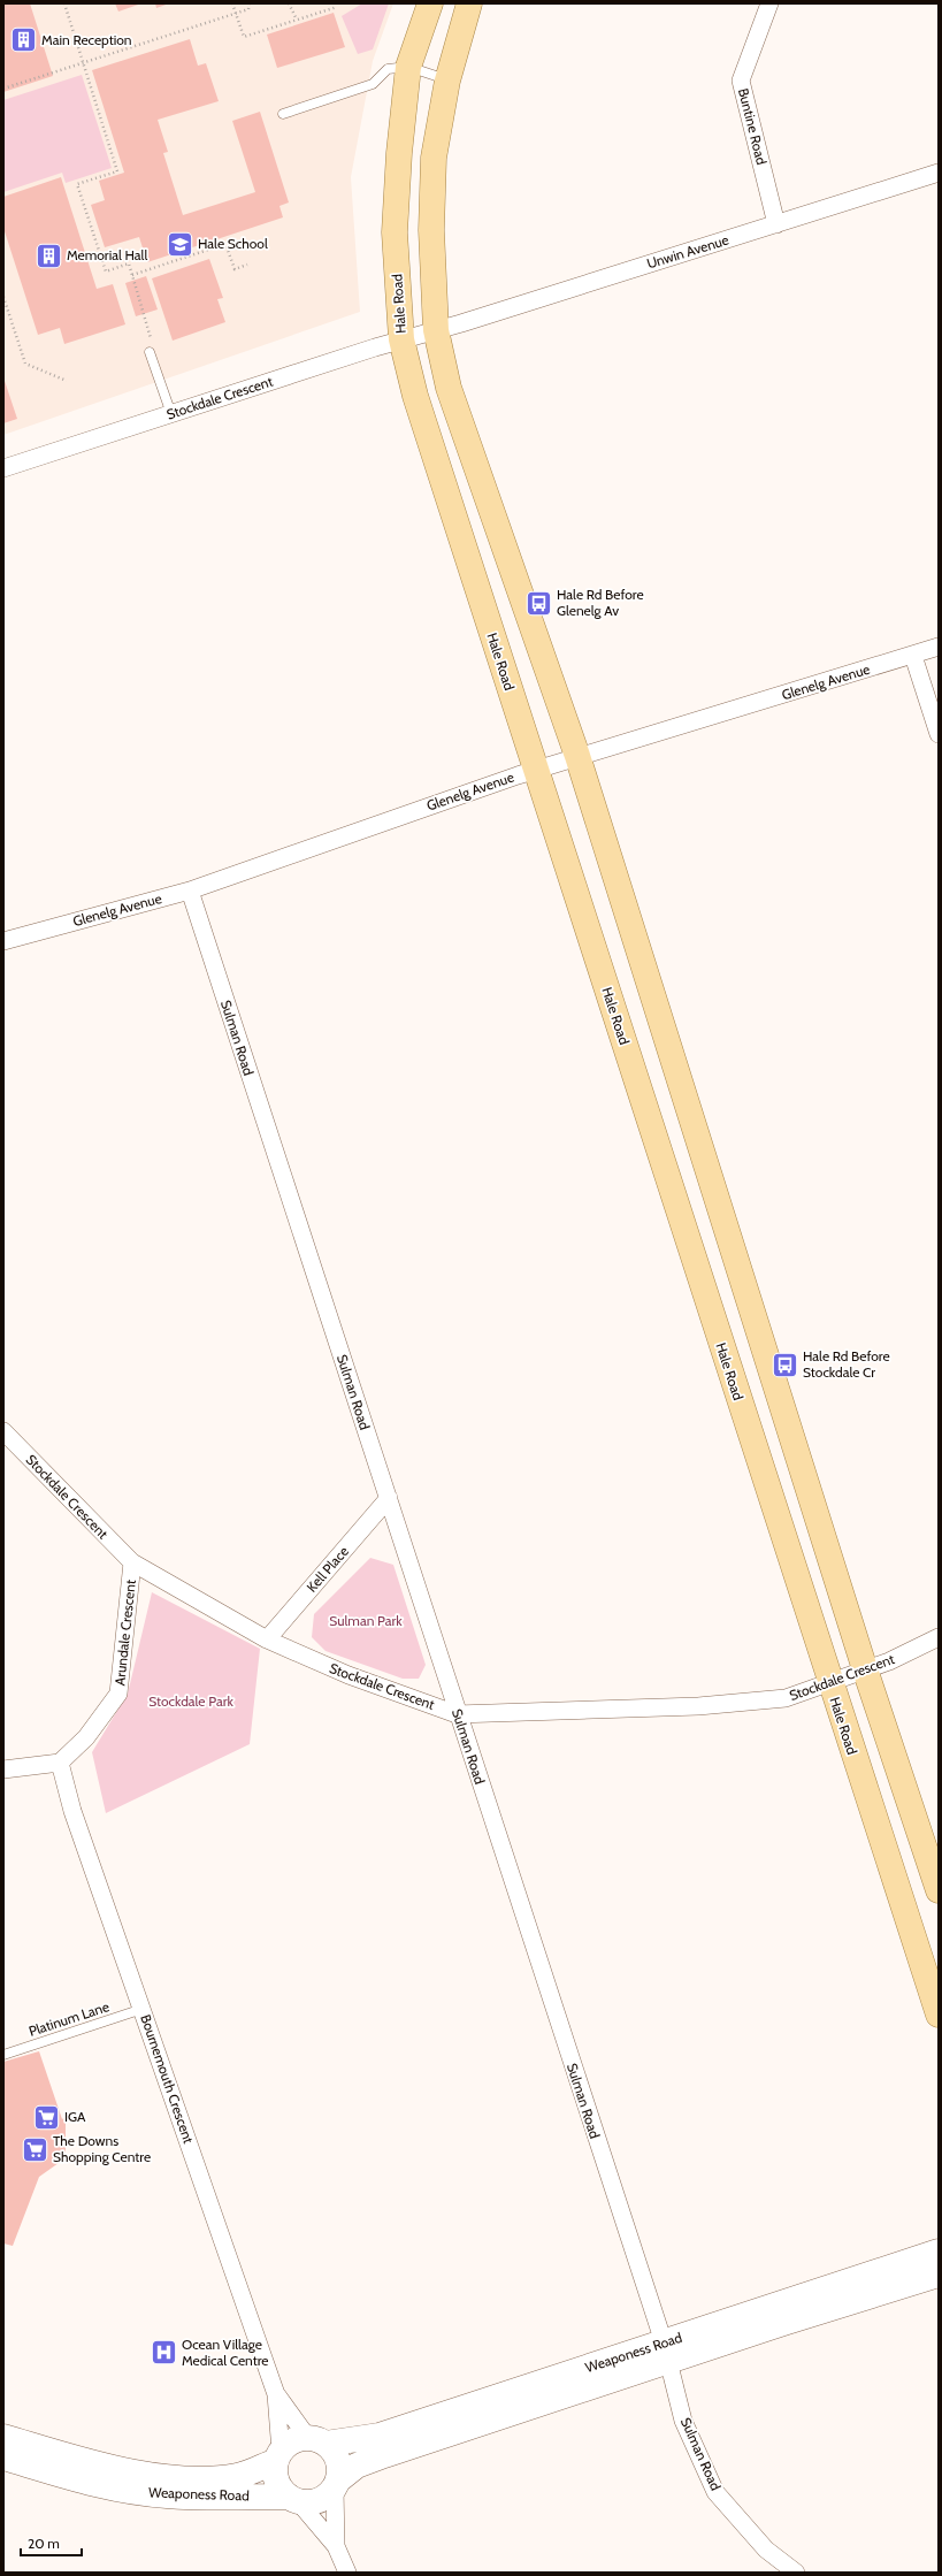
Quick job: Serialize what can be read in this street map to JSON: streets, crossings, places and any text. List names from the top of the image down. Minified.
{"streets":{"main road":["Hale Road","Weaponess Road"],"street":["Buntine Road","Unwin Avenue","Stockdale Crescent","Glenelg Avenue","Sulman Road","Kell Place","Arundale Crescent","Bournemouth Crescent"],"lane":["Platinum Lane"]},"crossings":[["Buntine Road","Unwin Avenue"],["Unwin Avenue","Stockdale Crescent"],["Hale Road","Stockdale Crescent"],["Hale Road","Glenelg Avenue"],["Stockdale Crescent","Sulman Road"],["Stockdale Crescent","Kell Place"],["Stockdale Crescent","Arundale Crescent"],["Glenelg Avenue","Sulman Road"],["Sulman Road","Kell Place"],["Sulman Road","Weaponess Road"],["Arundale Crescent","Bournemouth Crescent"],["Platinum Lane","Bournemouth Crescent"],["Bournemouth Crescent","Weaponess Road"]],"parks":["Sulman Park","Stockdale Park"],"places":{"building":["Main Reception","Memorial Hall"],"school or university":["Hale School"],"bus stop":["Hale Rd Before Glenelg Av","Hale Rd Before Stockdale Cr"],"supermarket":["IGA","The Downs Shopping Centre"],"hospital":["Ocean Village Medical Centre"]},"scale_bar":"20 m"}
